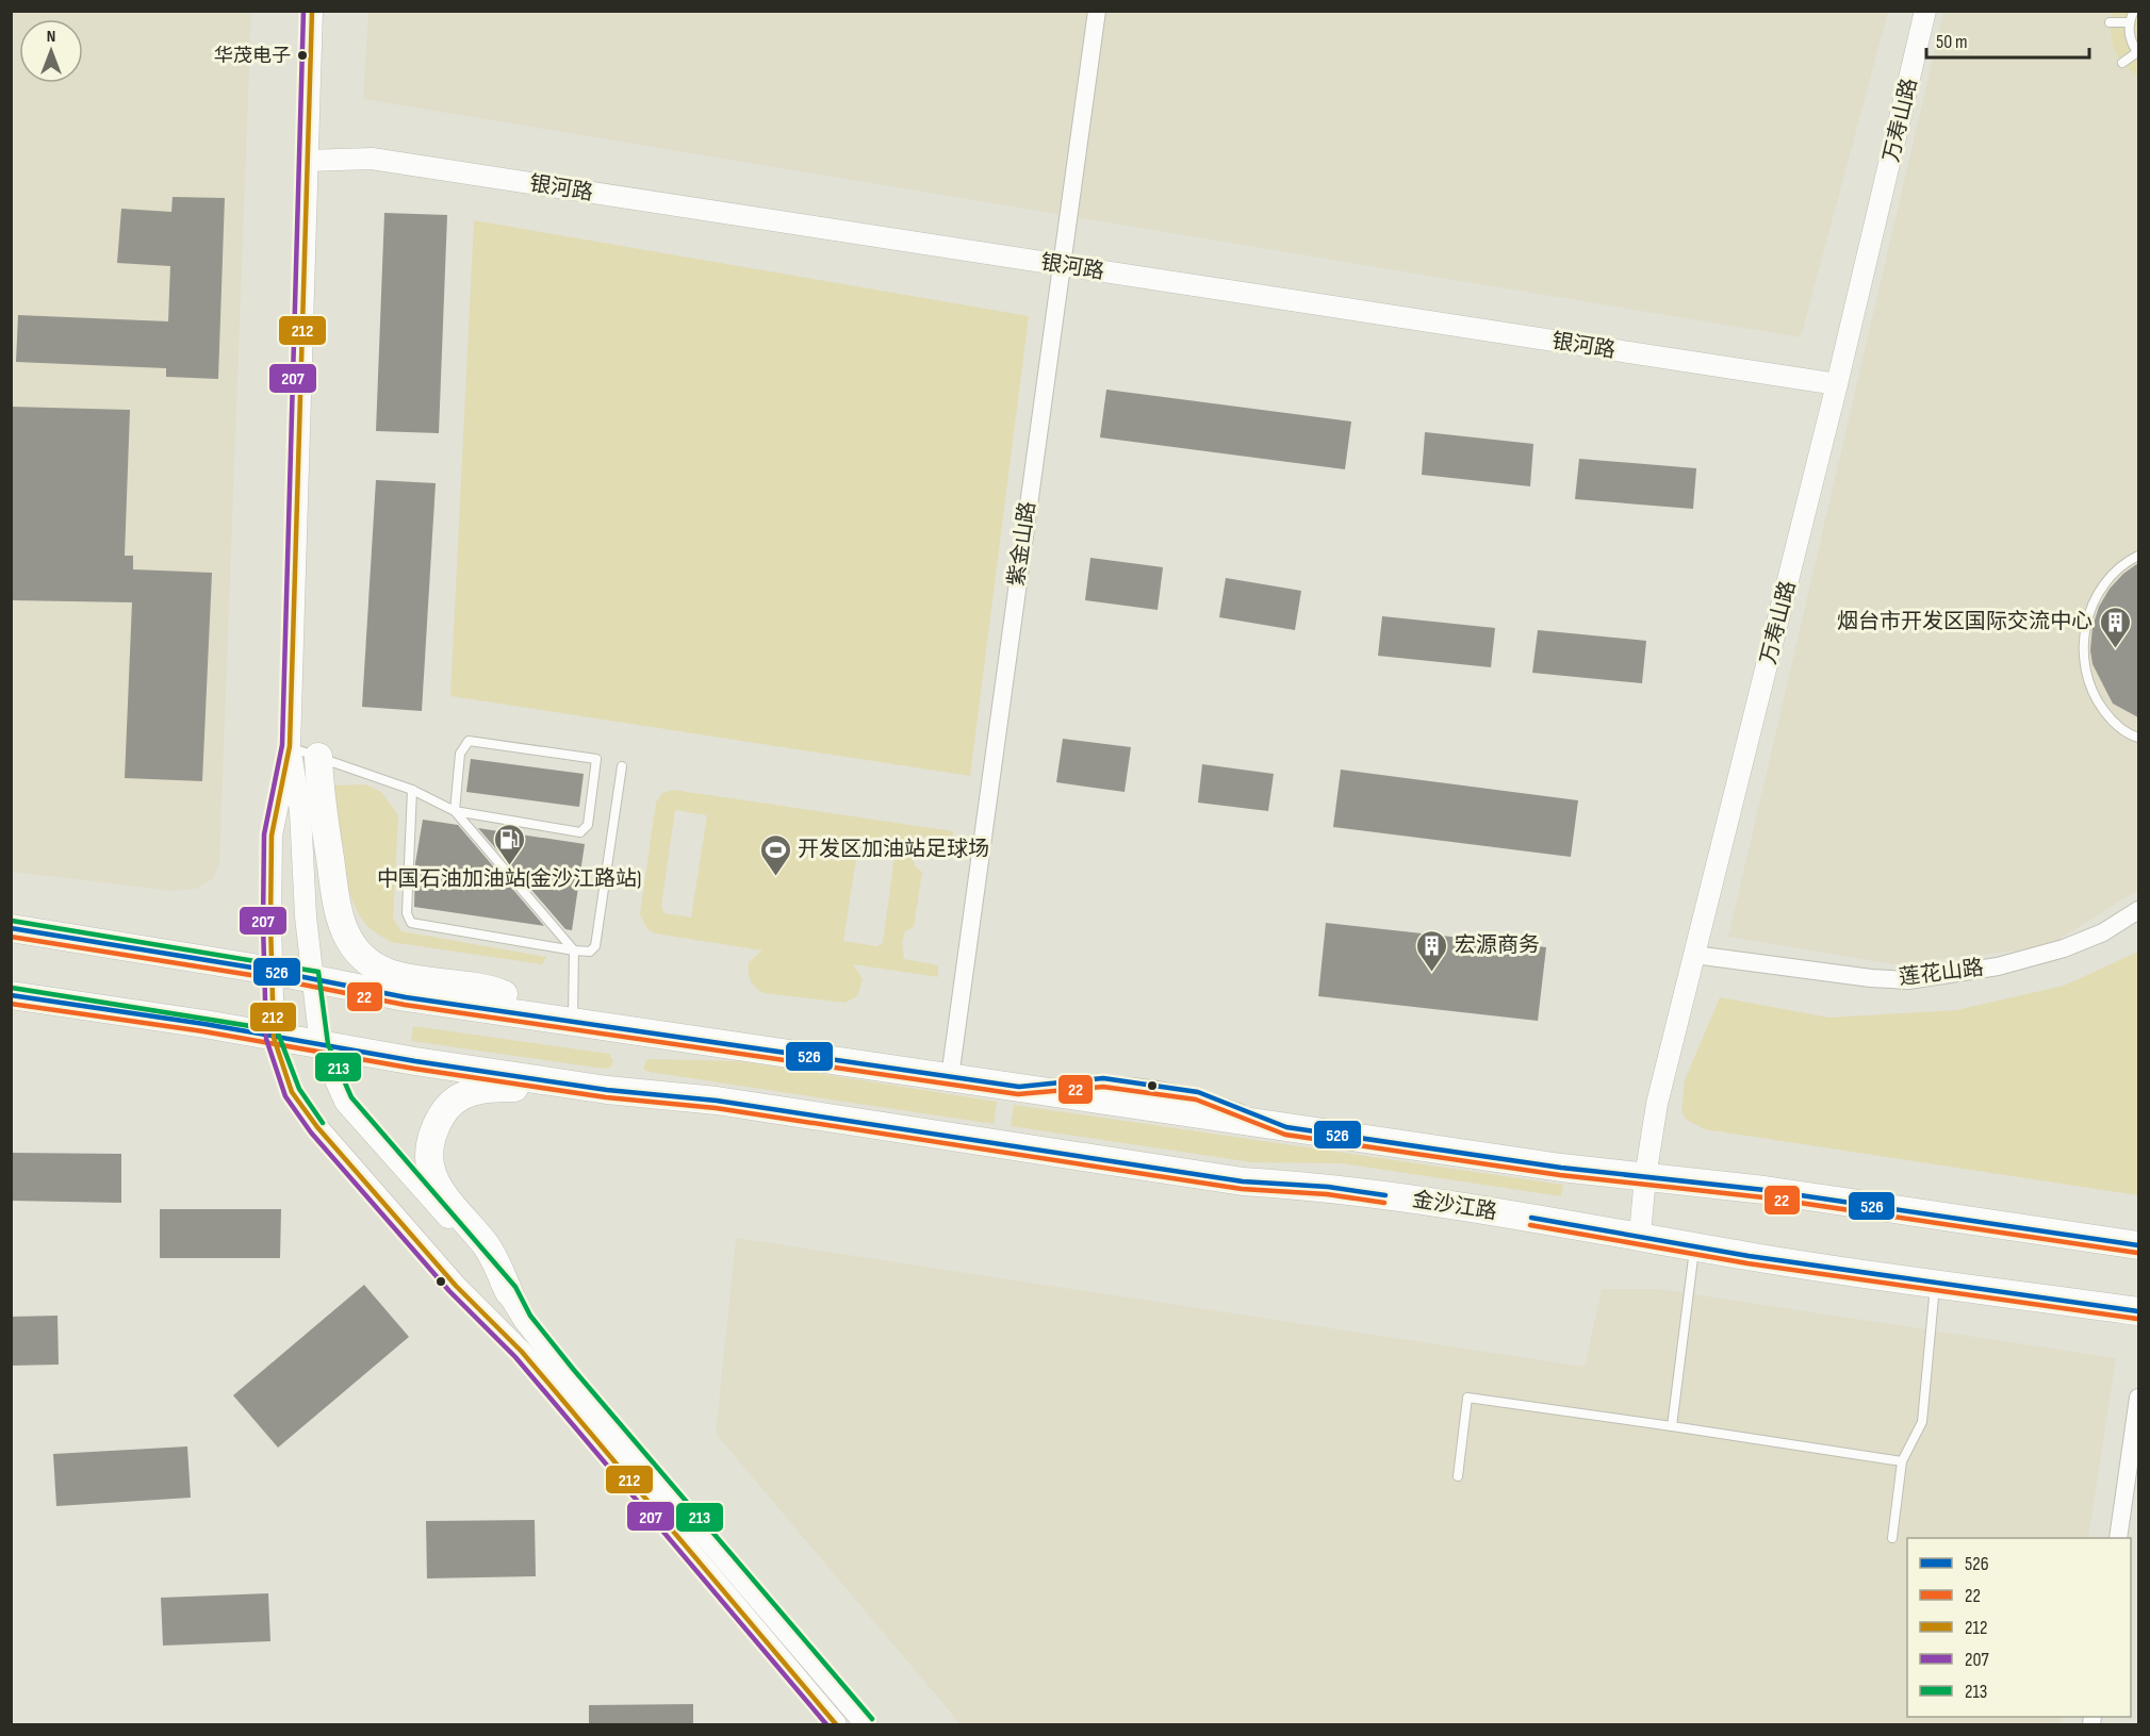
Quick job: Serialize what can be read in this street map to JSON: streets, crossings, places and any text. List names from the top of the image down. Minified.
{"streets":{"main road":["金沙江路"],"street":["万寿山路","银河路","紫金山路","莲花山路"]},"crossings":[["万寿山路","银河路"],["万寿山路","莲花山路"],["万寿山路","金沙江路"],["银河路","紫金山路"]],"places":{"other":["华茂电子"],"building":["烟台市开发区国际交流中心","宏源商务"],"fuel station":["中国石油加油站(金沙江路站)"],"sports":["开发区加油站足球场"]},"lines":["transit line 212","transit line 207","transit line 213","transit line 526","transit line 22"],"legend":["526","22","212","207","213"],"scale_bar":"50 m","north":"top"}
